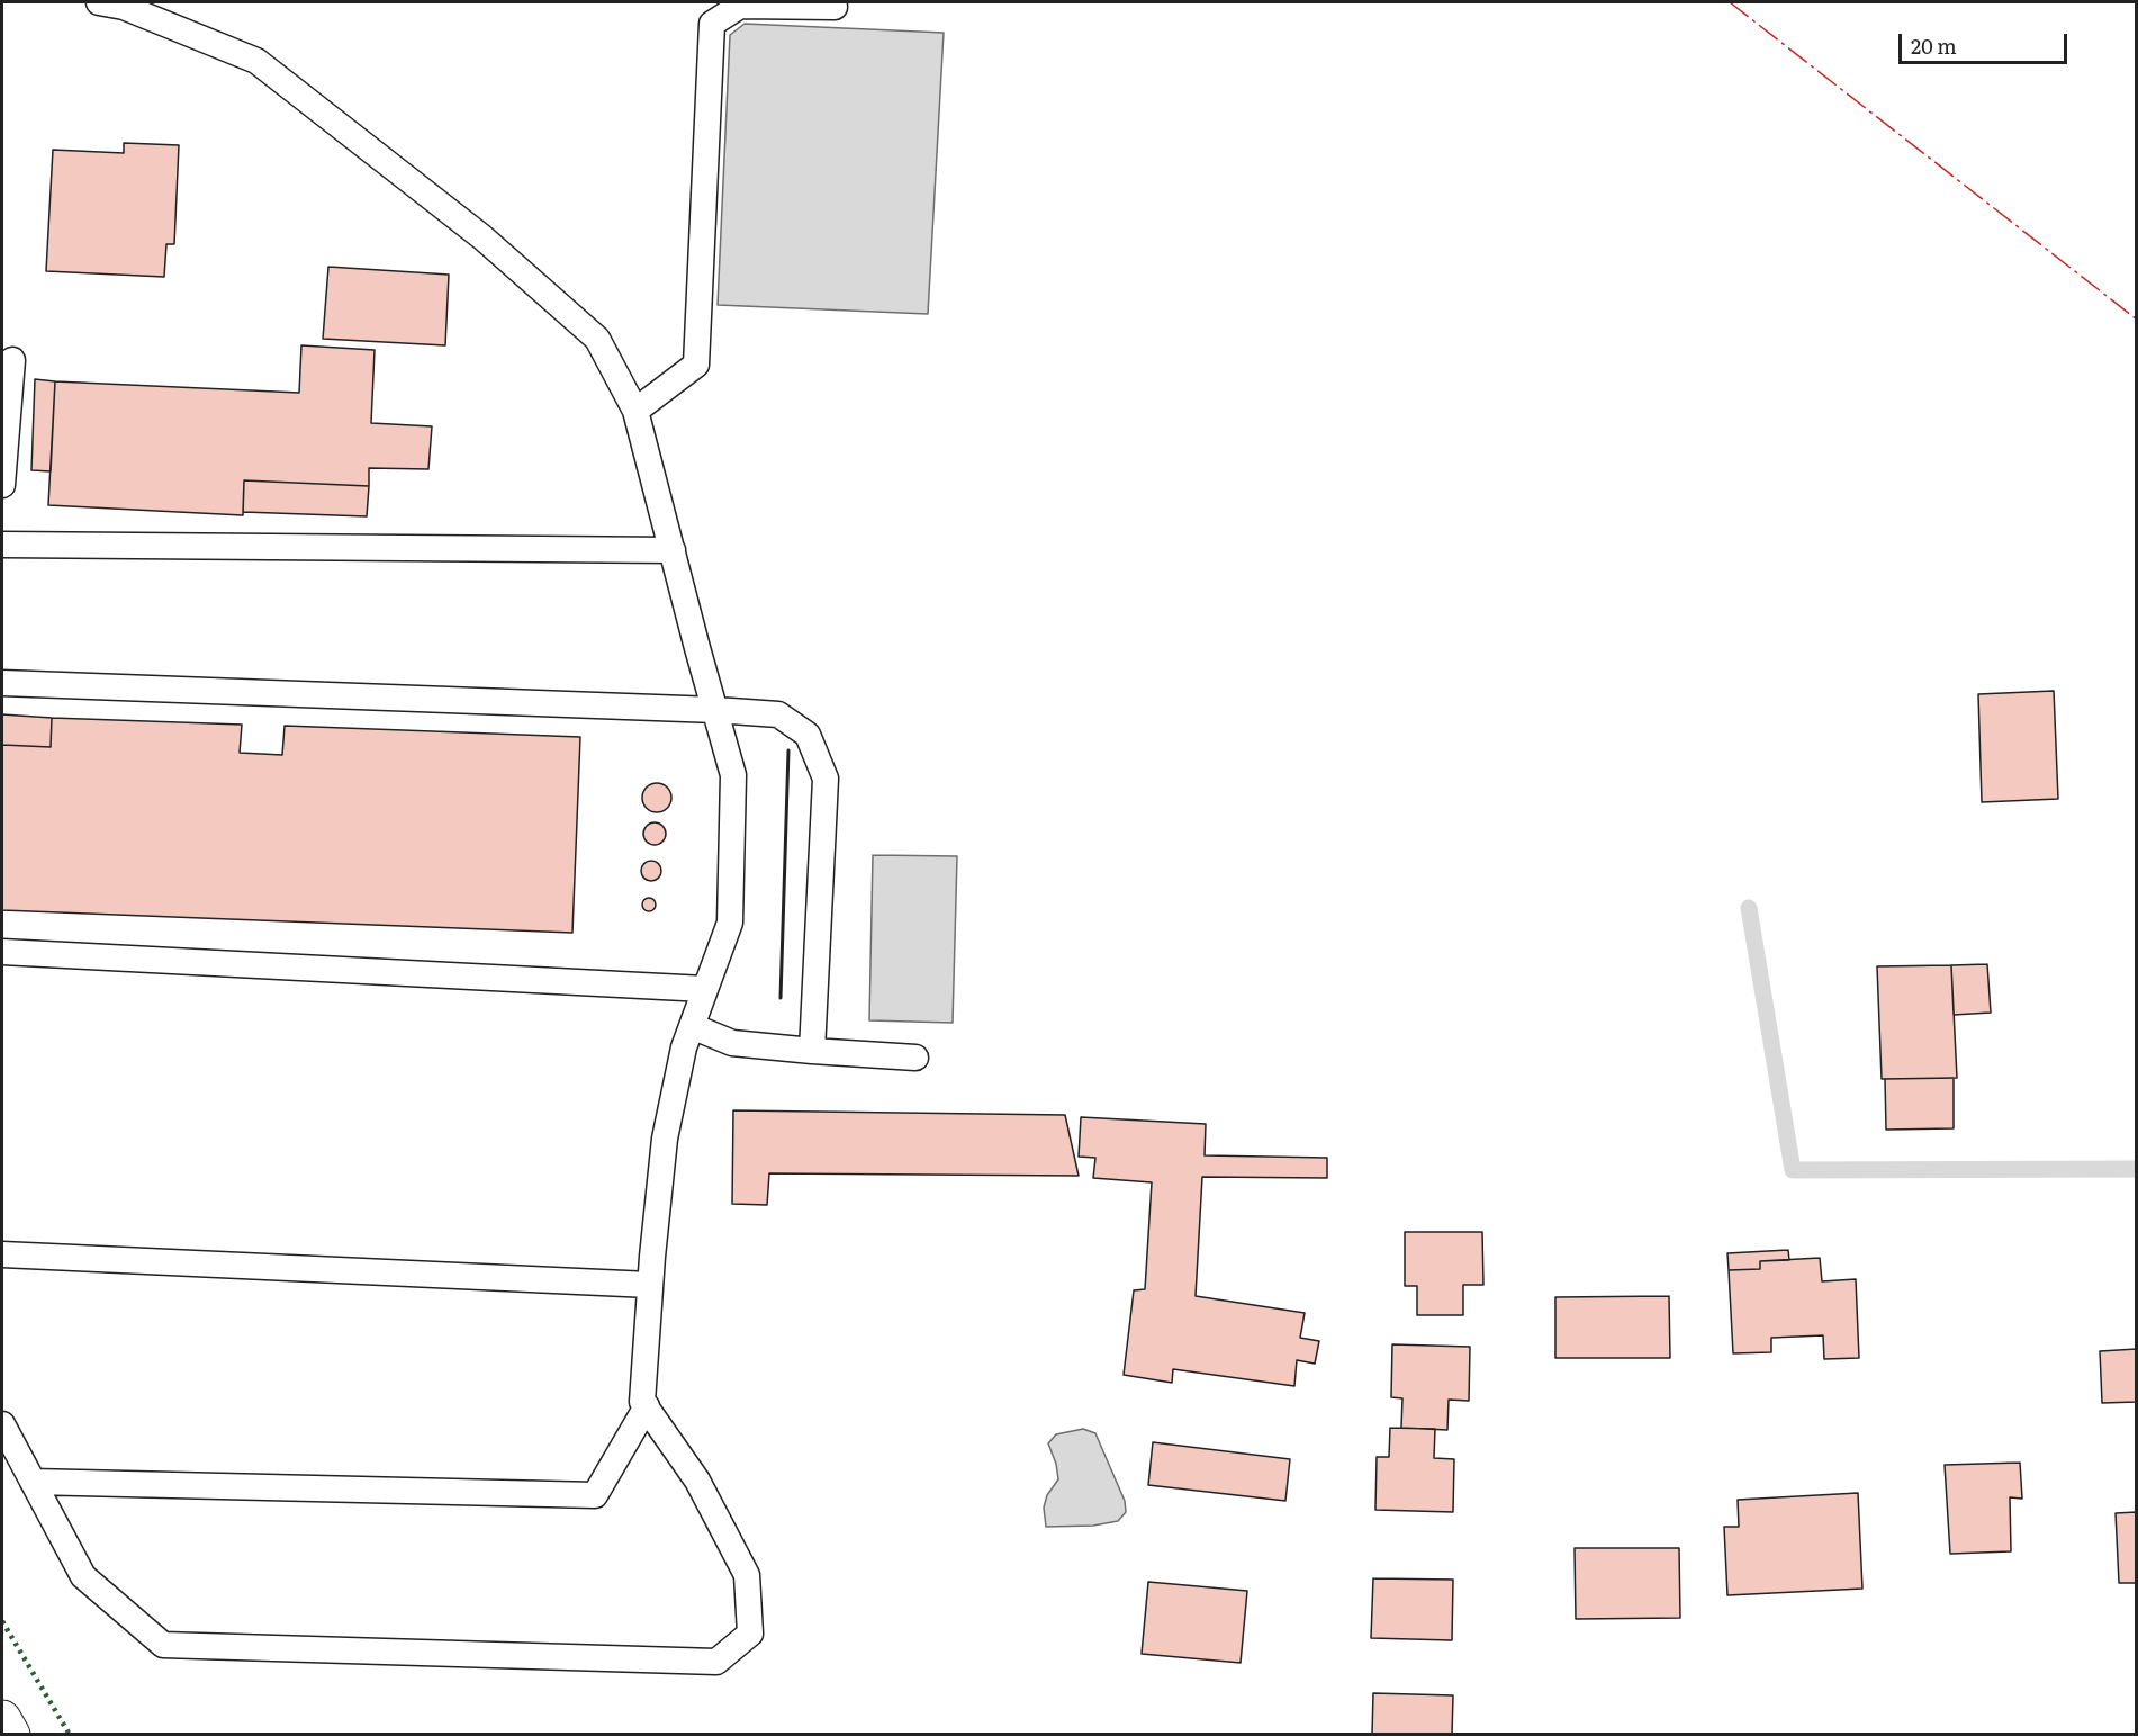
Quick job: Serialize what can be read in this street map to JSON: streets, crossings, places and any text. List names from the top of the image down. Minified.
{"scale_bar":"20 m"}
